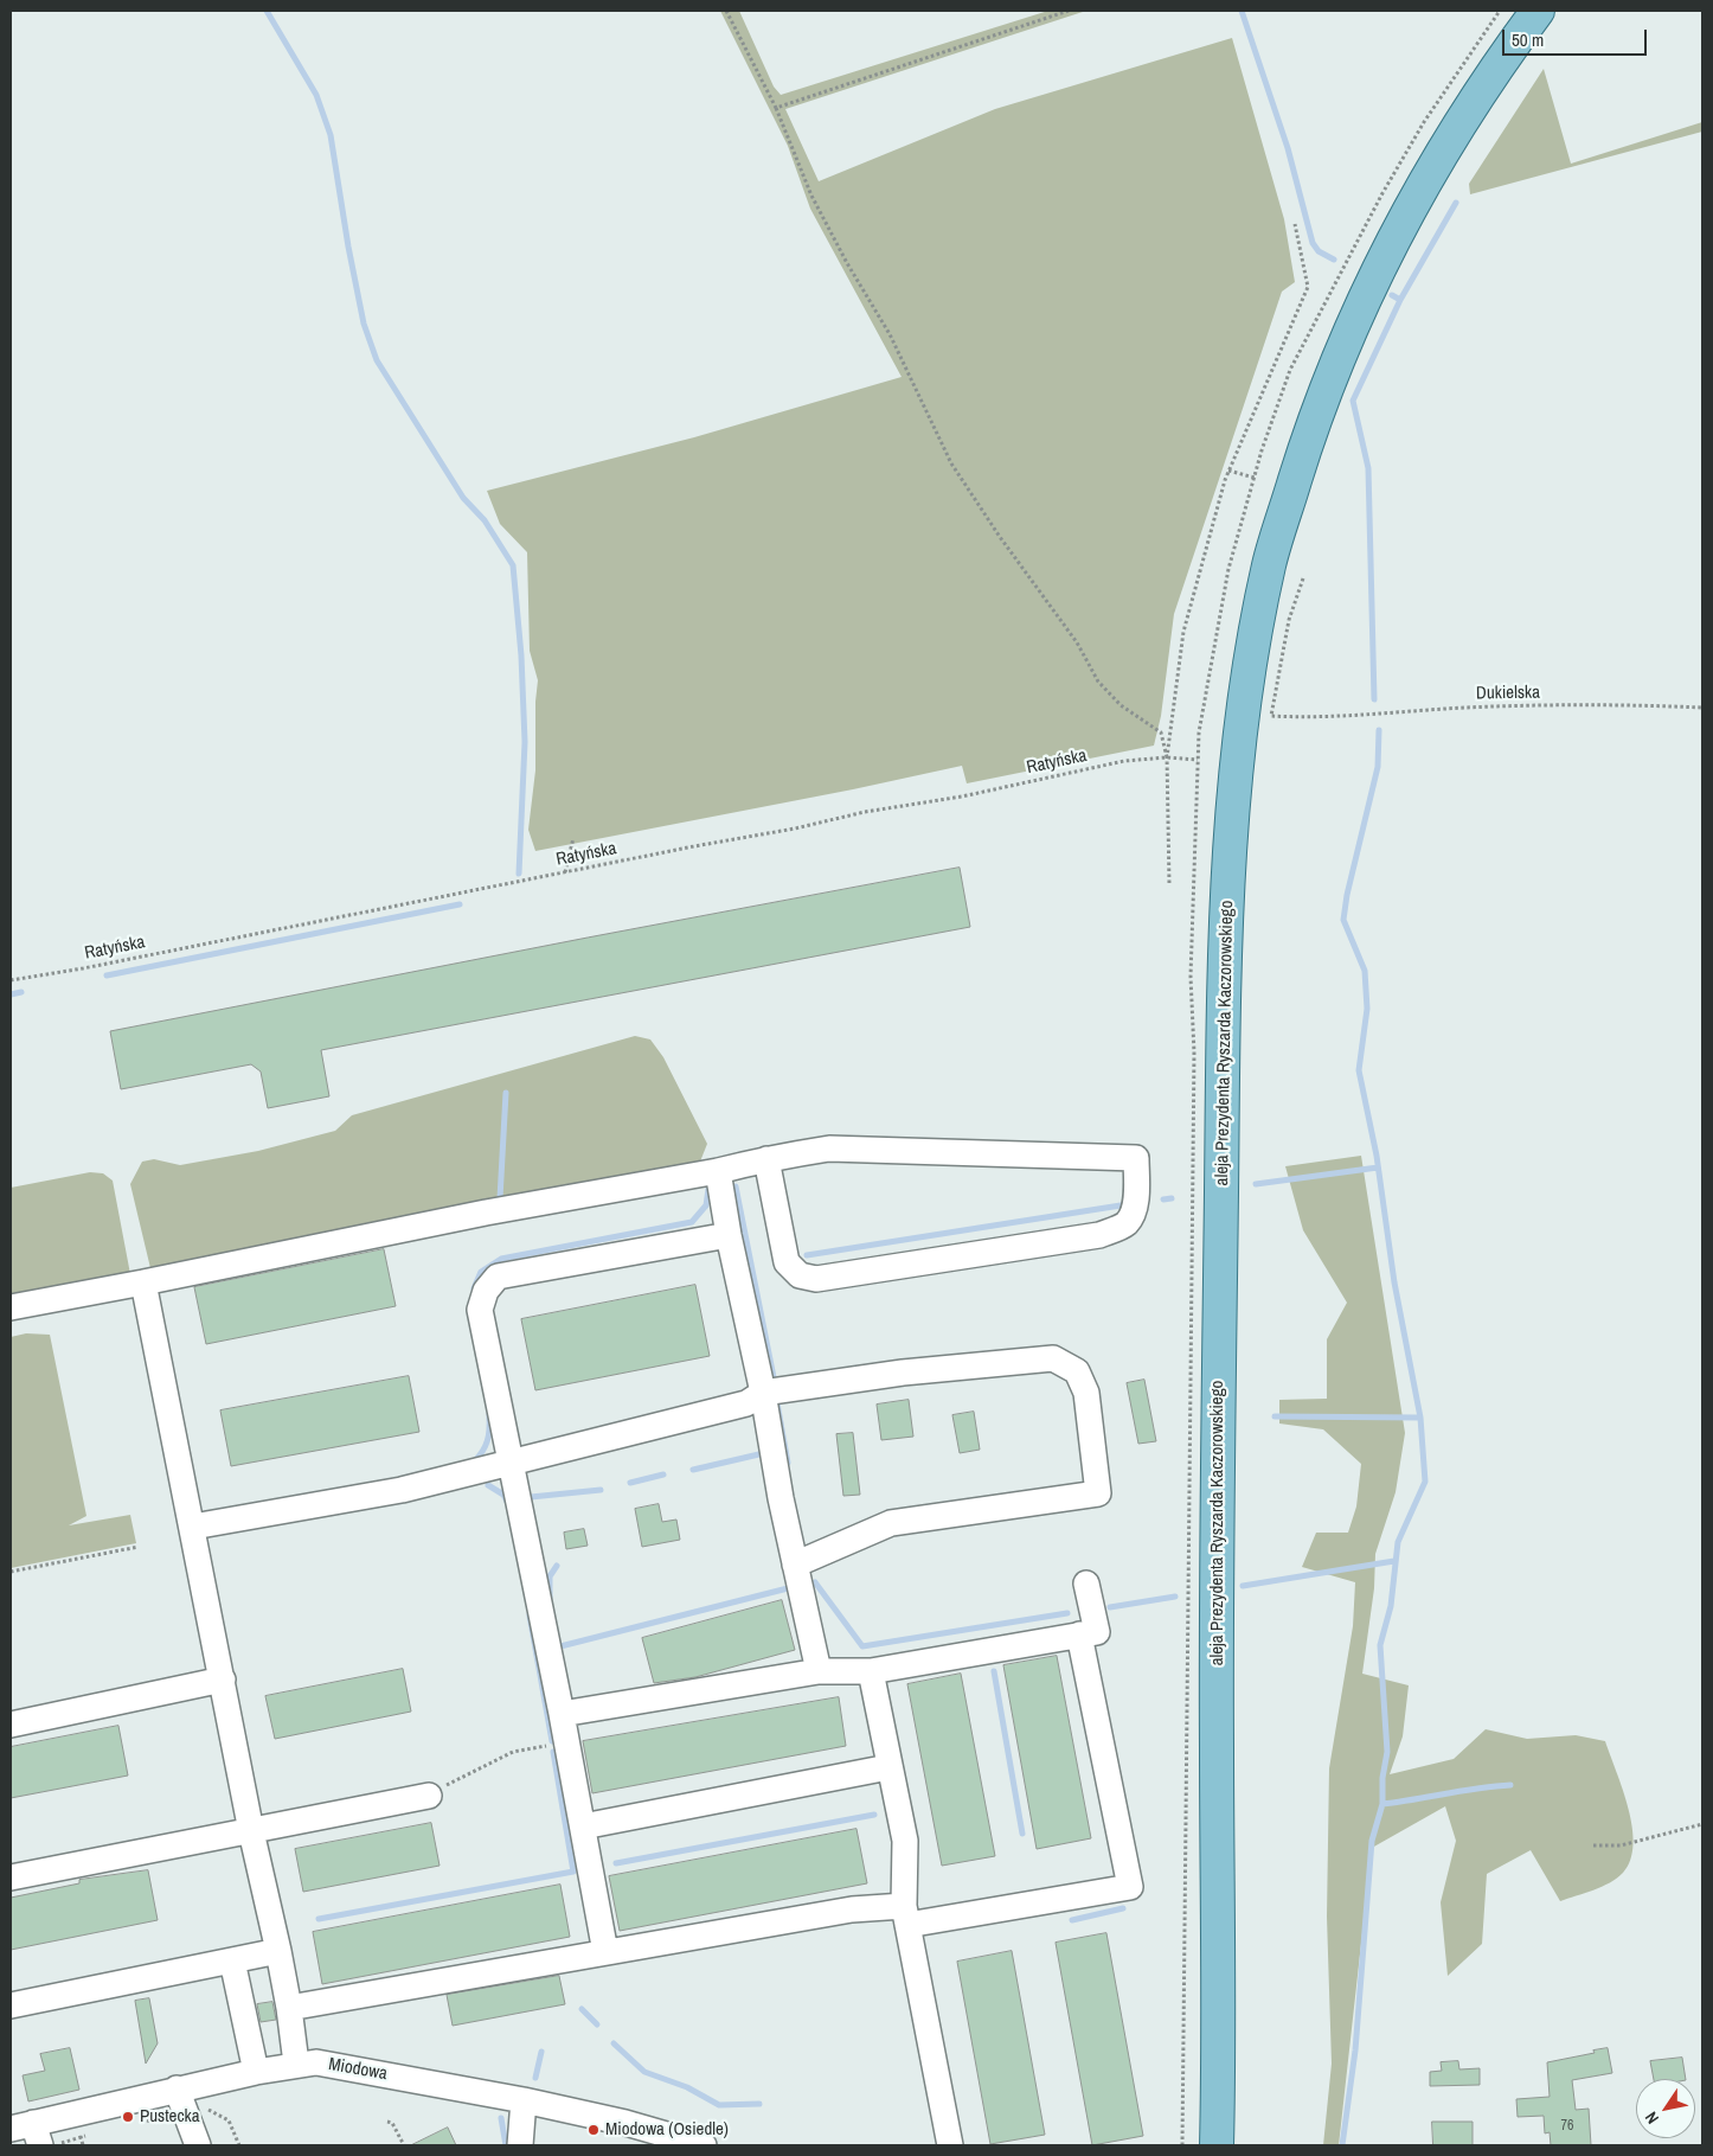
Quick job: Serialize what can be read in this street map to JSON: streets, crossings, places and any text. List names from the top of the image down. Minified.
{"streets":{"main road":["aleja Prezydenta Ryszarda Kaczorowskiego"],"street":["Miodowa"],"path":["Dukielska","Ratyńska"]},"places":["Pustecka","Miodowa (Osiedle)"],"house_numbers":["76"],"scale_bar":"50 m","north":"bottom left"}
